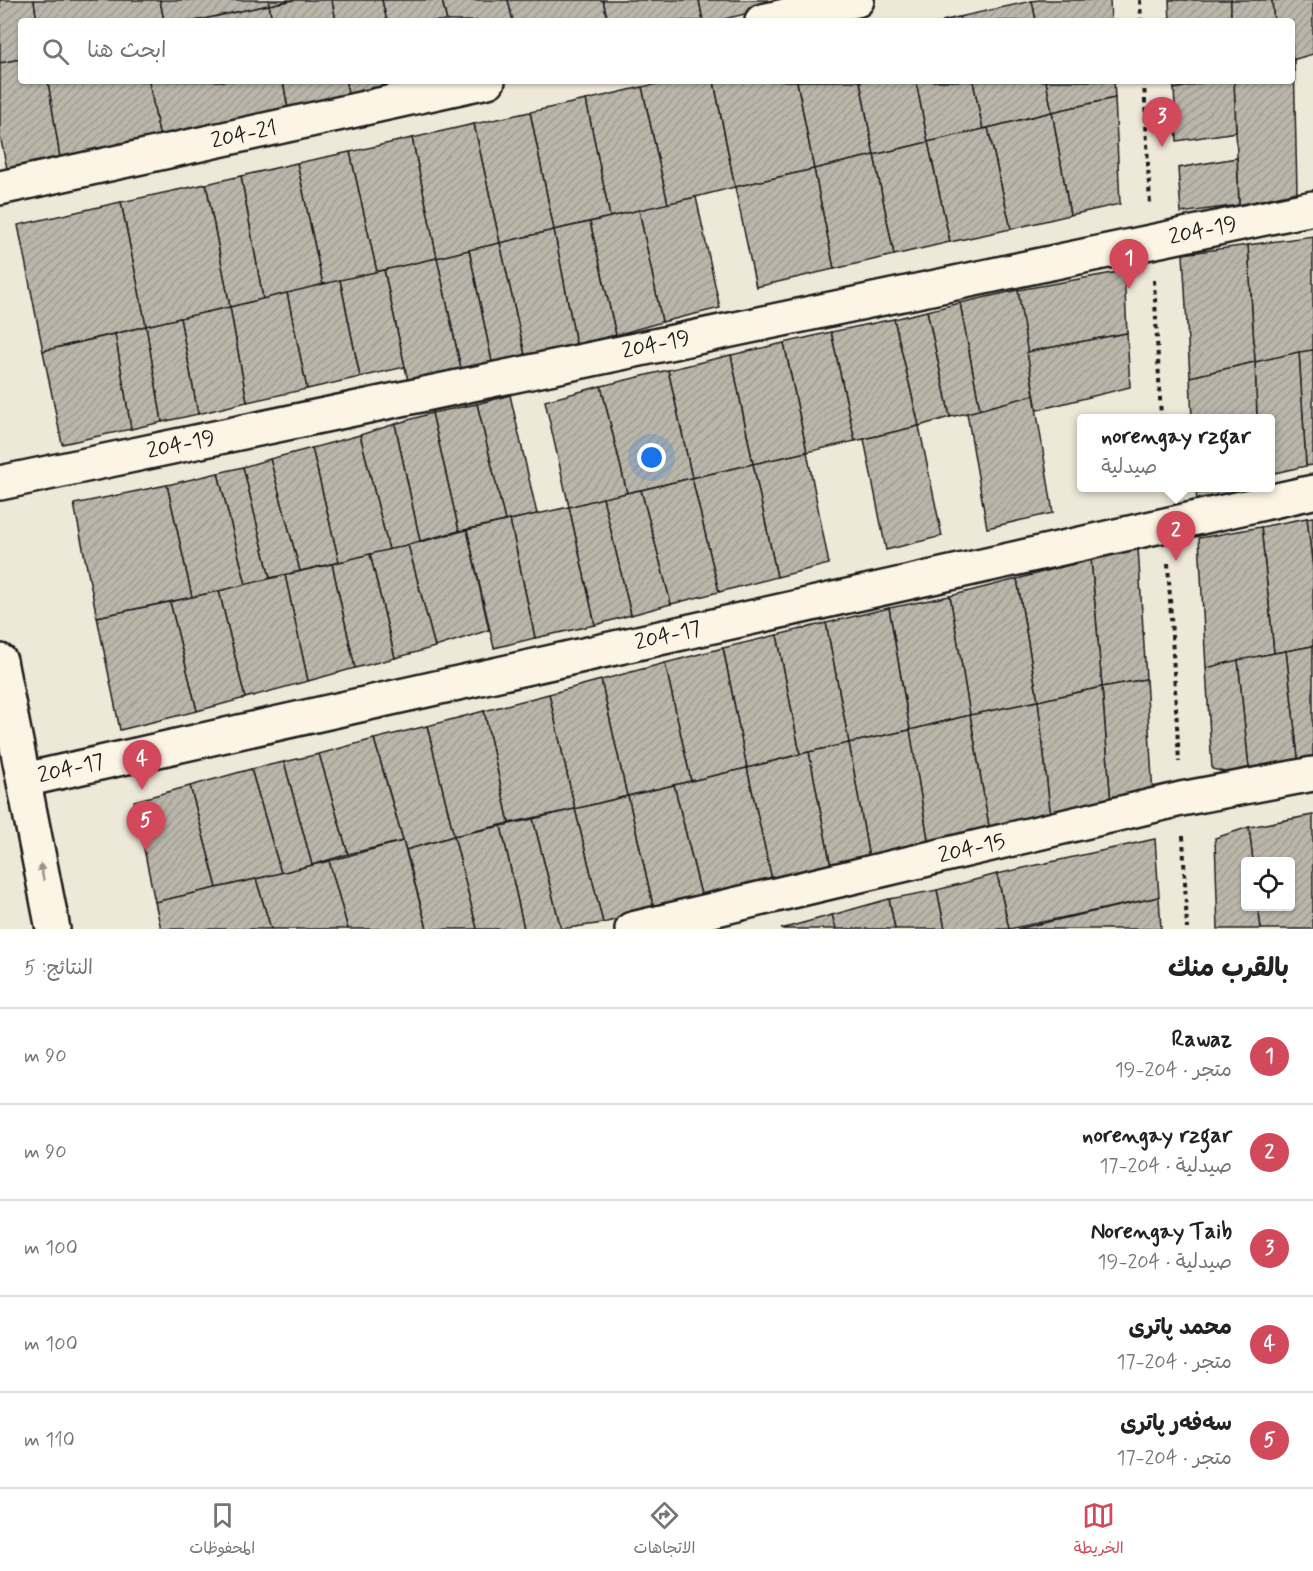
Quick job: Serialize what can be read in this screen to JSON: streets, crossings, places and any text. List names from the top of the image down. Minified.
{"streets":{"main road":["204-21","204-19","204-17","204-15"]},"page":{"search":"ابحث هنا","pins":["3","1","2","4","5"],"popup":["norengay rzgar","صيدلية"],"heading":["بالقرب منك","النتائج: 5"],"list":[{"mark":"1","name":"Rawaz","note":"متجر · 204-19","value":"90 m"},{"mark":"2","name":"norengay rzgar","note":"صيدلية · 204-17","value":"90 m"},{"mark":"3","name":"Norengay Taib","note":"صيدلية · 204-19","value":"100 m"},{"mark":"4","name":"محمد پاتری","note":"متجر · 204-17","value":"100 m"},{"mark":"5","name":"سەفەر پاتری","note":"متجر · 204-17","value":"110 m"}],"nav":["الخريطة","الاتجاهات","المحفوظات"]}}
